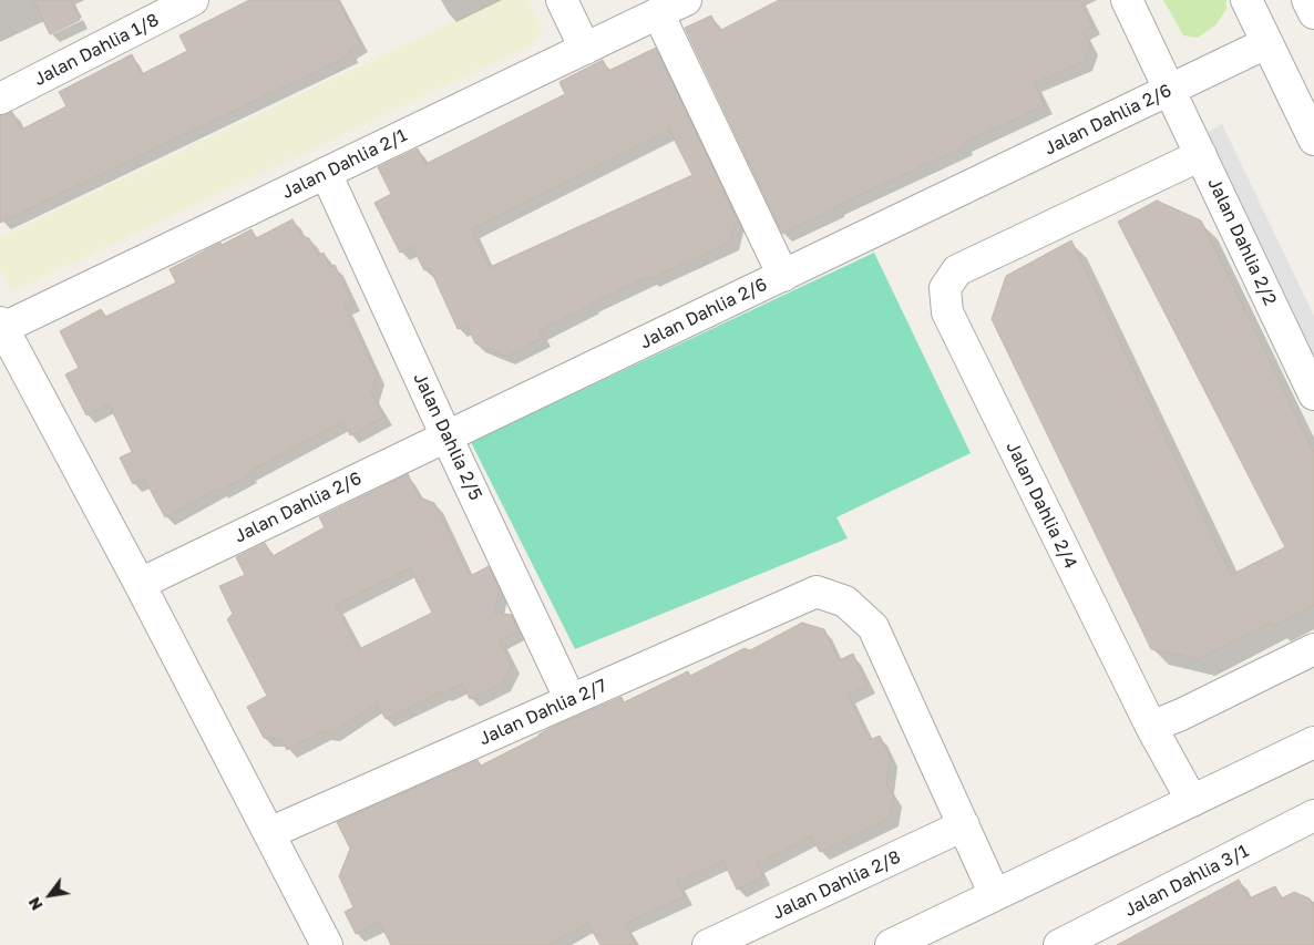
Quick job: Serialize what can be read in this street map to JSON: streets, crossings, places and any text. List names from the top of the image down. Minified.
{"streets":{"street":["Jalan Dahlia 1/8","Jalan Dahlia 2/6","Jalan Dahlia 2/1","Jalan Dahlia 2/2","Jalan Dahlia 2/5","Jalan Dahlia 2/4","Jalan Dahlia 2/7","Jalan Dahlia 3/1","Jalan Dahlia 2/8"]},"crossings":[["Jalan Dahlia 2/6","Jalan Dahlia 2/2"],["Jalan Dahlia 2/6","Jalan Dahlia 2/5"],["Jalan Dahlia 2/1","Jalan Dahlia 2/5"],["Jalan Dahlia 2/2","Jalan Dahlia 2/4"],["Jalan Dahlia 2/5","Jalan Dahlia 2/7"],["Jalan Dahlia 2/7","Jalan Dahlia 2/8"]],"north":"bottom left"}
